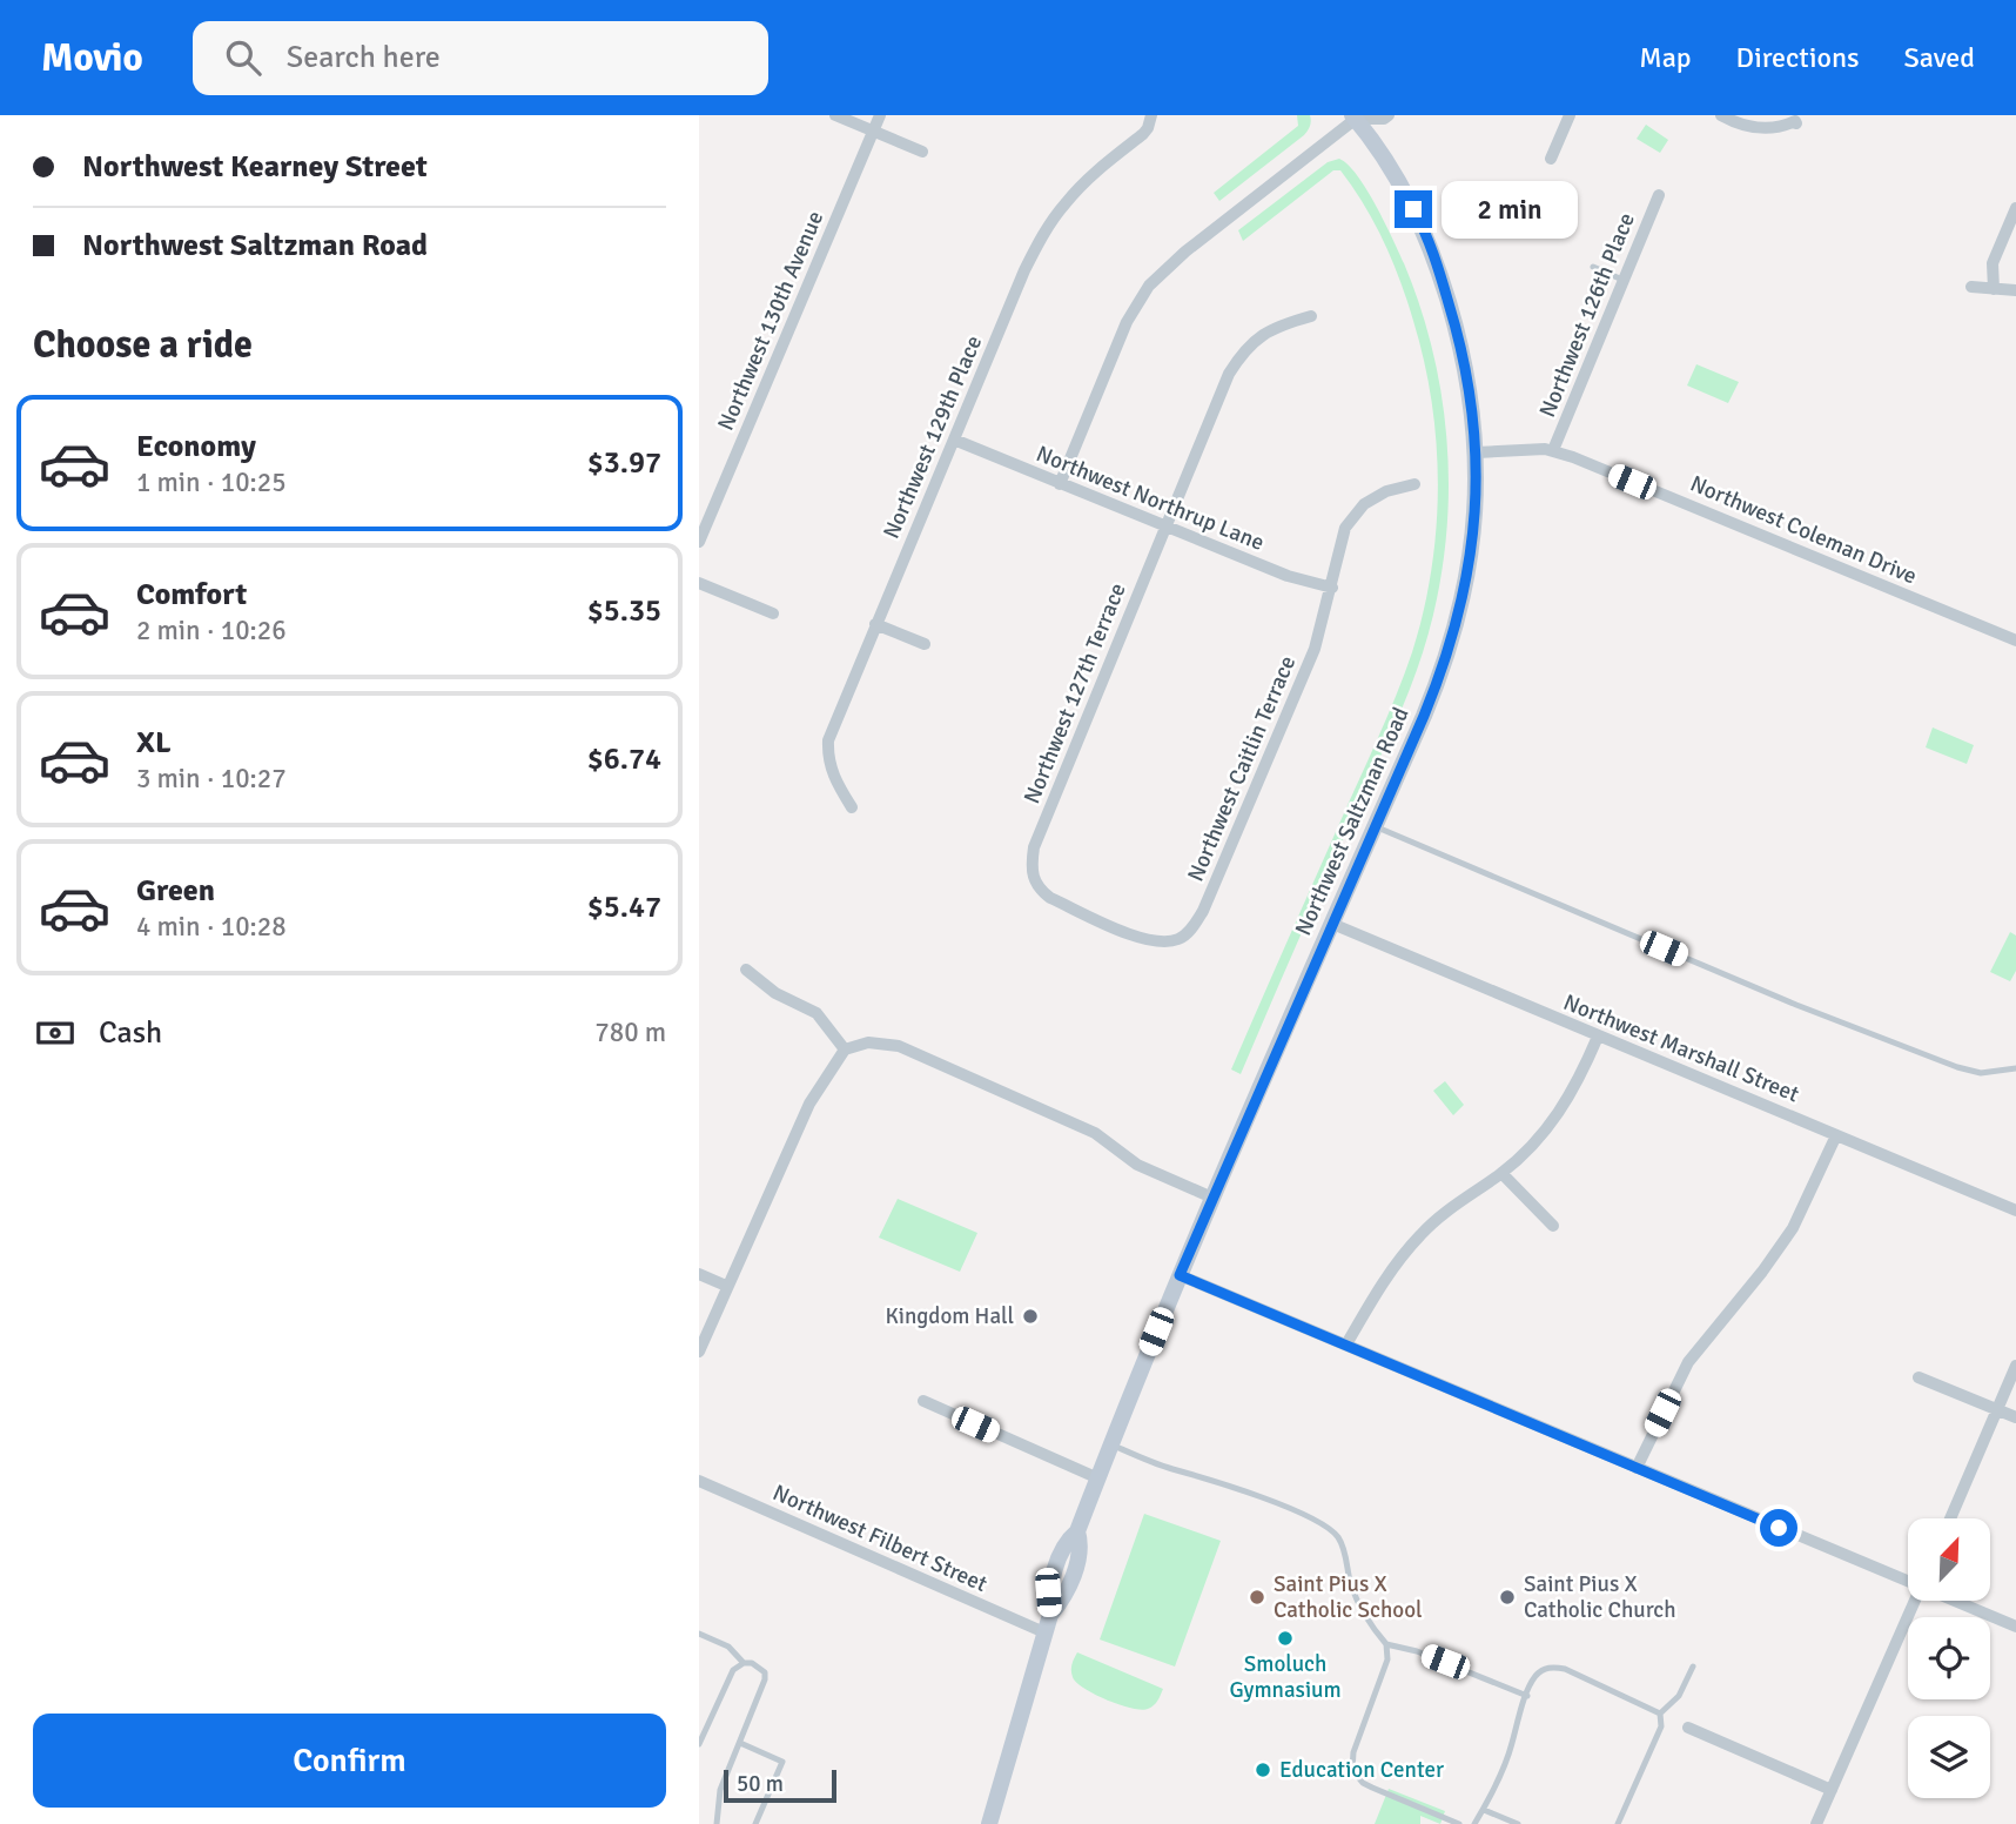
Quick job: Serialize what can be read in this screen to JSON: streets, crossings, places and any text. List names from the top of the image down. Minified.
{"streets":{"main road":["Northwest Saltzman Road"],"street":["Northwest 126th Place","Northwest 130th Avenue","Northwest 129th Place","Northwest Northrup Lane","Northwest Coleman Drive","Northwest 127th Terrace","Northwest Caitlin Terrace","Northwest Marshall Street","Northwest Filbert Street"]},"crossings":[["Northwest 126th Place","Northwest Coleman Drive"],["Northwest 129th Place","Northwest Northrup Lane"],["Northwest Northrup Lane","Northwest 127th Terrace"],["Northwest Northrup Lane","Northwest Caitlin Terrace"],["Northwest Coleman Drive","Northwest Saltzman Road"],["Northwest 127th Terrace","Northwest Caitlin Terrace"],["Northwest Saltzman Road","Northwest Marshall Street"],["Northwest Saltzman Road","Northwest Filbert Street"]],"places":["Kingdom Hall","Saint Pius X Catholic School","Saint Pius X Catholic Church","Smoluch Gymnasium","Education Center"],"scale_bar":"50 m","north":"top right","page":{"header":"Movio","search":"Search here","nav":["Map","Directions","Saved"],"banner":["Northwest Kearney Street","Northwest Saltzman Road"],"bubble":"2 min","heading":"Choose a ride","list":[{"name":"Economy","note":"1 min · 10:25","value":"$3.97"},{"name":"Comfort","note":"2 min · 10:26","value":"$5.35"},{"name":"XL","note":"3 min · 10:27","value":"$6.74"},{"name":"Green","note":"4 min · 10:28","value":"$5.47"}],"pay":["Cash","780 m"],"buttons":"Confirm","scale":"50 m"}}
